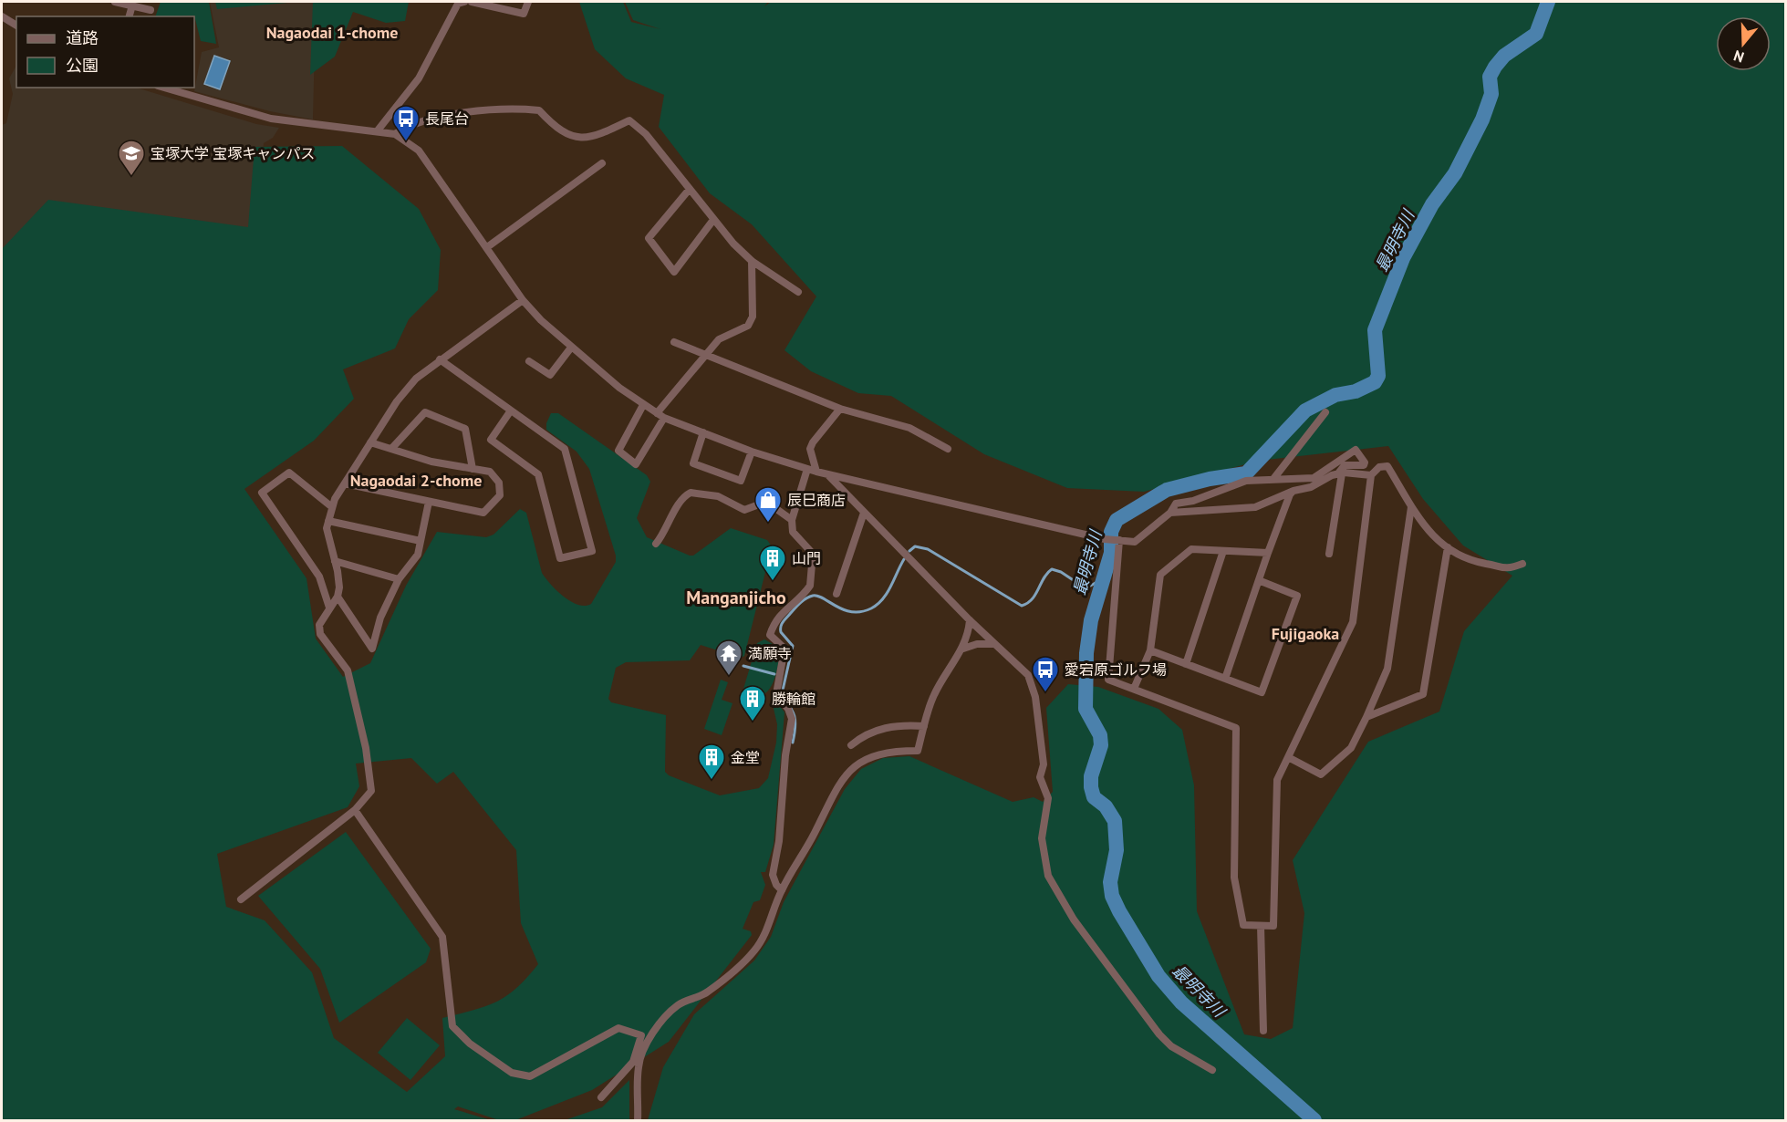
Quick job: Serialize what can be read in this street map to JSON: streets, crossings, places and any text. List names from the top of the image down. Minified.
{"districts":["Nagaodai 1-chome","Nagaodai 2-chome","Manganjicho","Fujigaoka"],"water":["最明寺川"],"places":{"bus stop":["長尾台","愛宕原ゴルフ場"],"school or university":["宝塚大学 宝塚キャンパス"],"shop":["辰巳商店"],"building":["山門","勝輪館","金堂"],"temple":["満願寺"]},"legend":["道路","公園"],"north":"bottom"}
